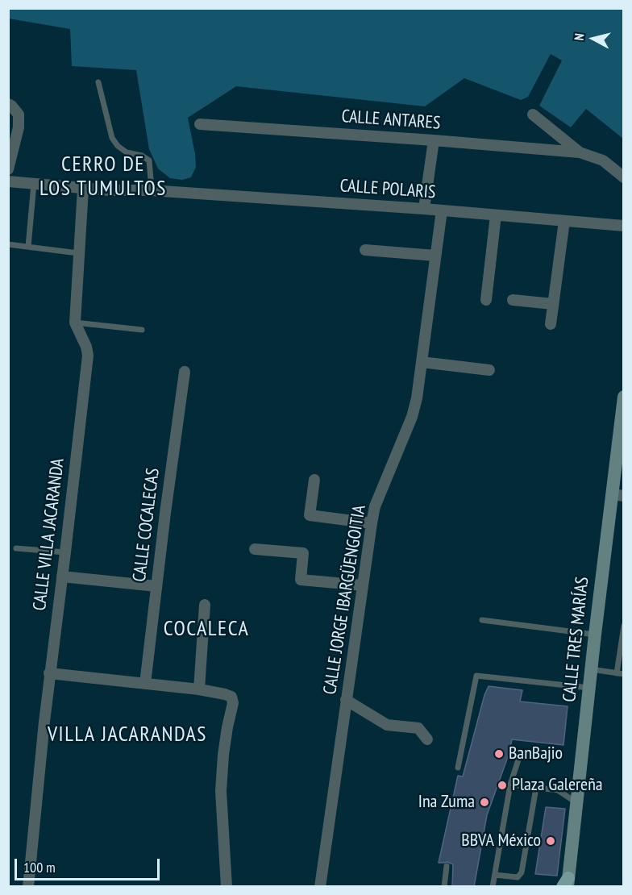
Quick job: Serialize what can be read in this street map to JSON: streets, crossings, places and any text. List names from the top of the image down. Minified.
{"streets":{"main road":["CALLE TRES MARÍAS"],"street":["CALLE ANTARES","CALLE POLARIS","CALLE COCALECAS","CALLE VILLA JACARANDA","CALLE JORGE IBARGÜENGOITIA"]},"crossings":[["CALLE POLARIS","CALLE VILLA JACARANDA"],["CALLE POLARIS","CALLE JORGE IBARGÜENGOITIA"]],"districts":["CERRO DE LOS TUMULTOS","COCALECA","VILLA JACARANDAS"],"places":["BanBajio","Plaza Galereña","Ina Zuma","BBVA México"],"scale_bar":"100 m","north":"left"}
